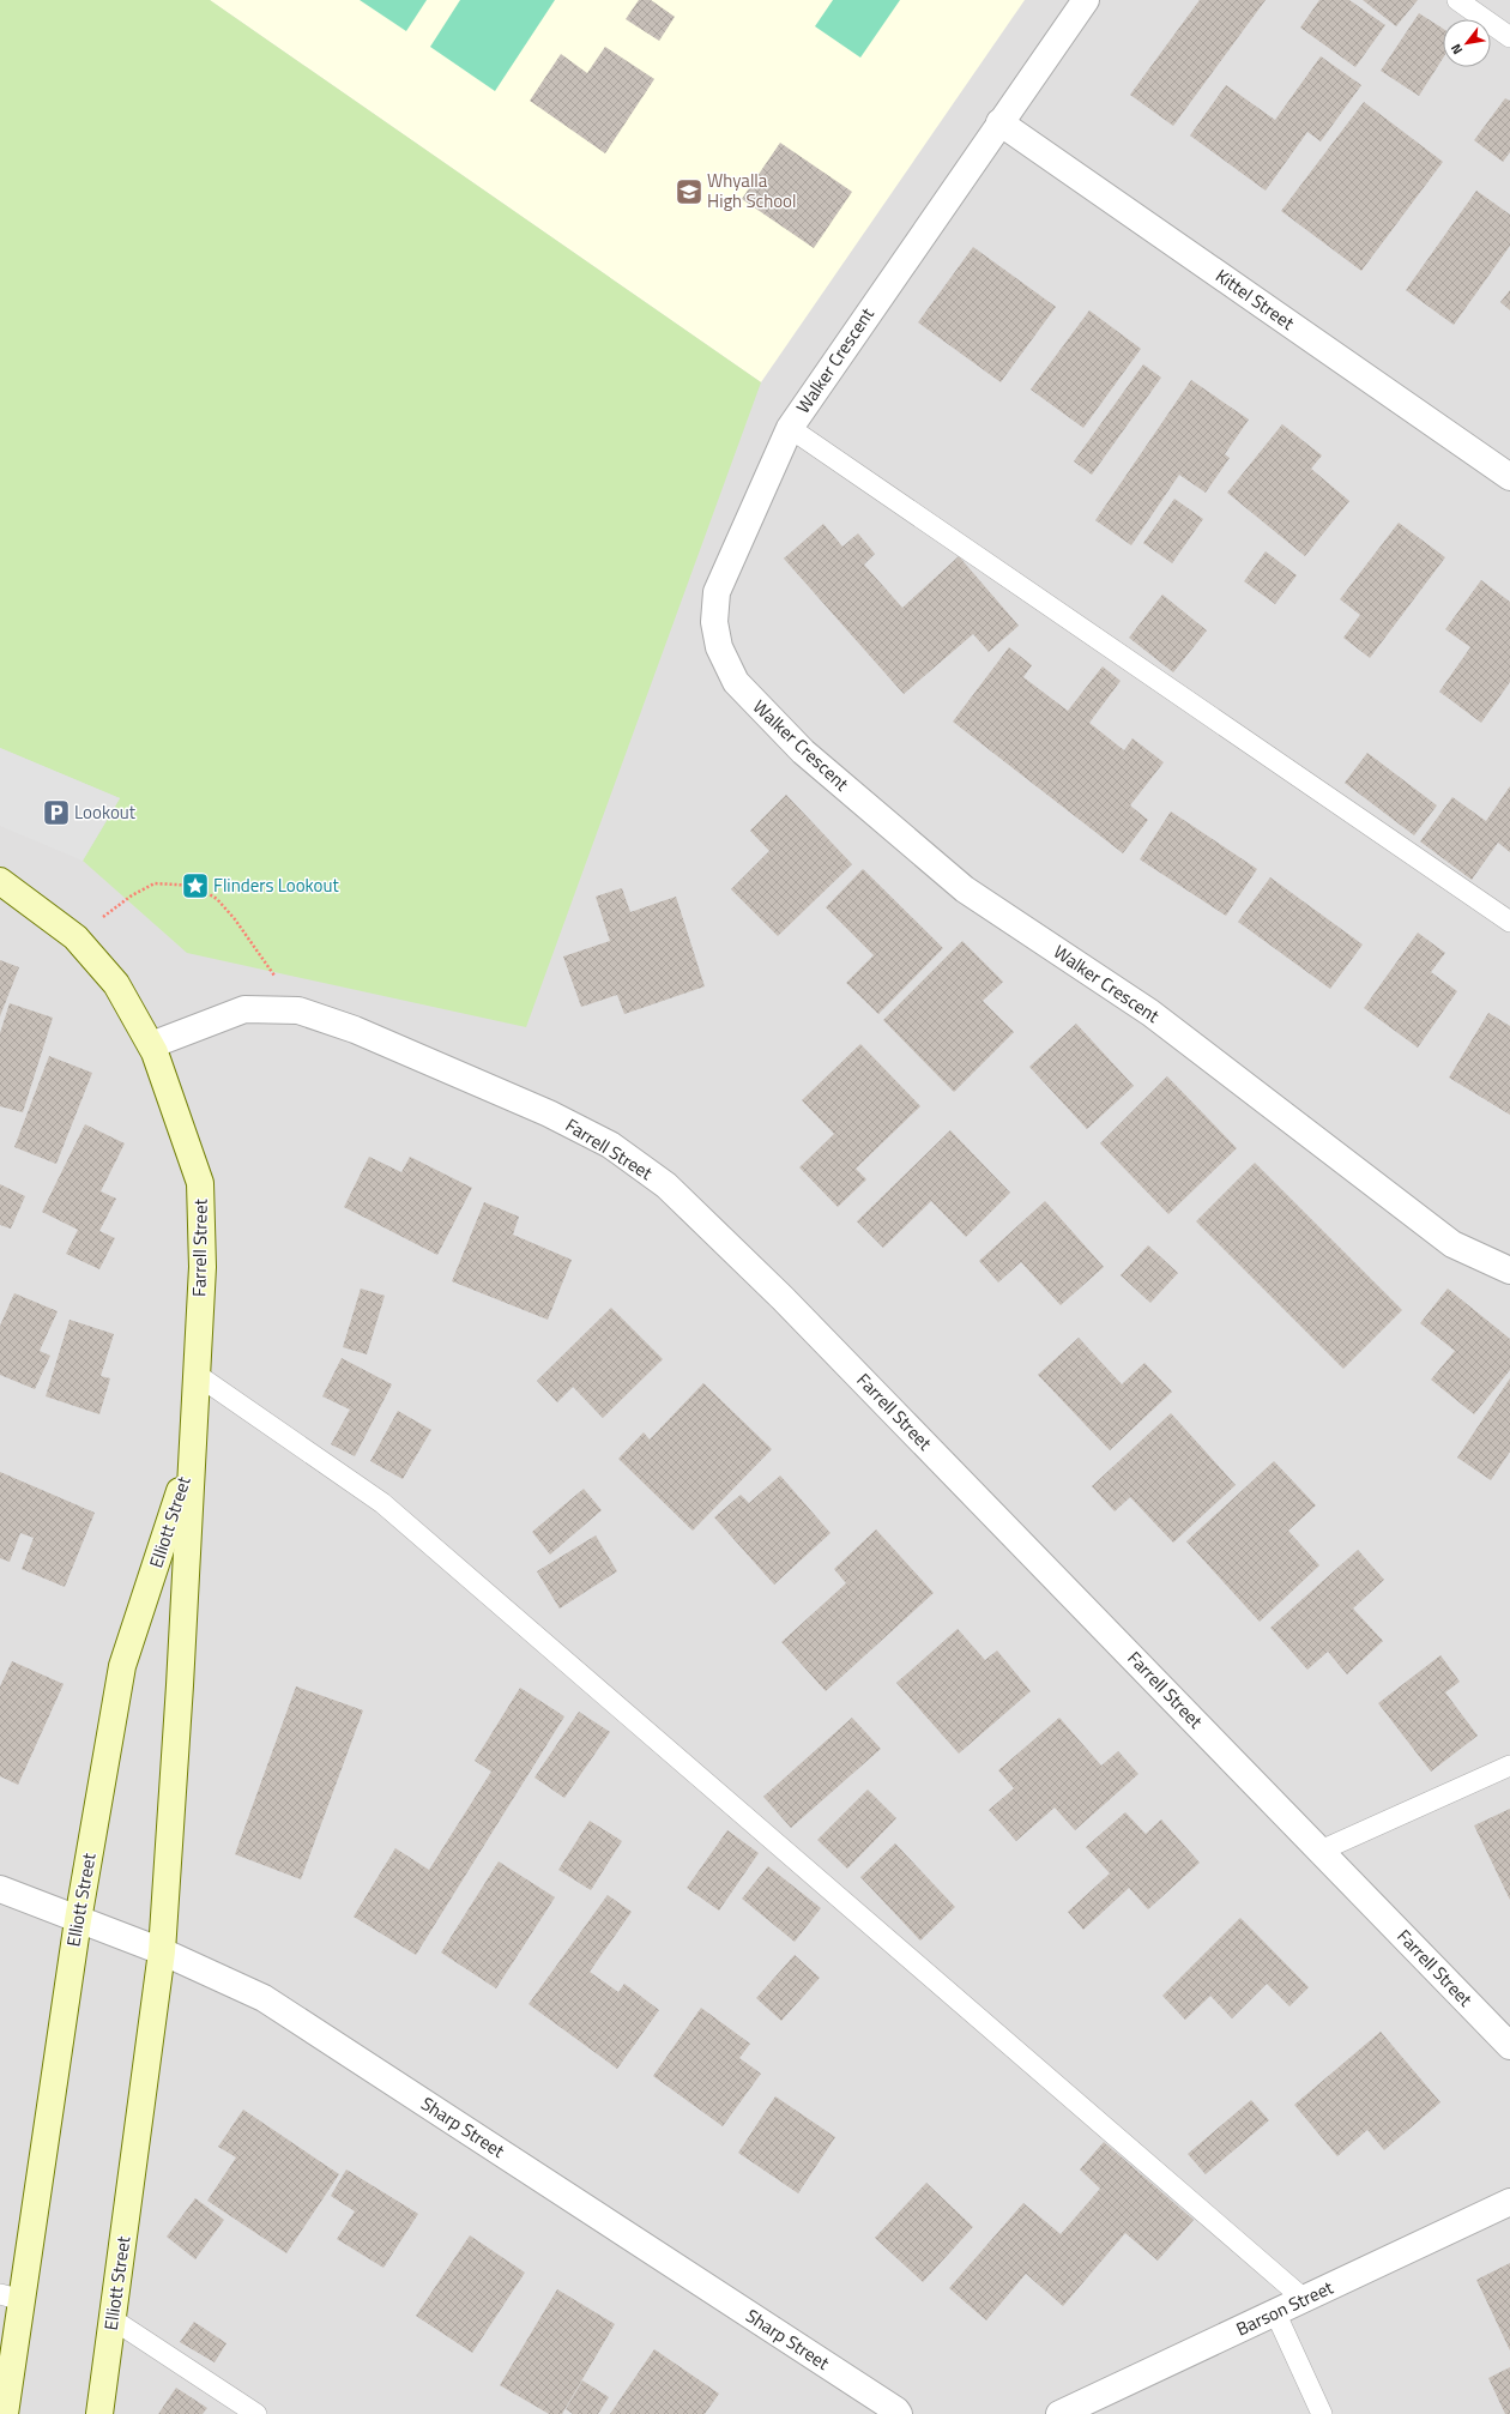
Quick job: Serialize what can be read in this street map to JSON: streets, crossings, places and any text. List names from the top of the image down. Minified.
{"streets":{"main road":["Farrell Street","Elliott Street"],"street":["Kittel Street","Walker Crescent","Sharp Street","Barson Street"]},"crossings":[["Kittel Street","Walker Crescent"],["Farrell Street","Elliott Street"],["Elliott Street","Sharp Street"]],"places":{"school or university":["Whyalla High School"],"parking":["Lookout"],"place":["Flinders Lookout"]},"north":"bottom left"}
